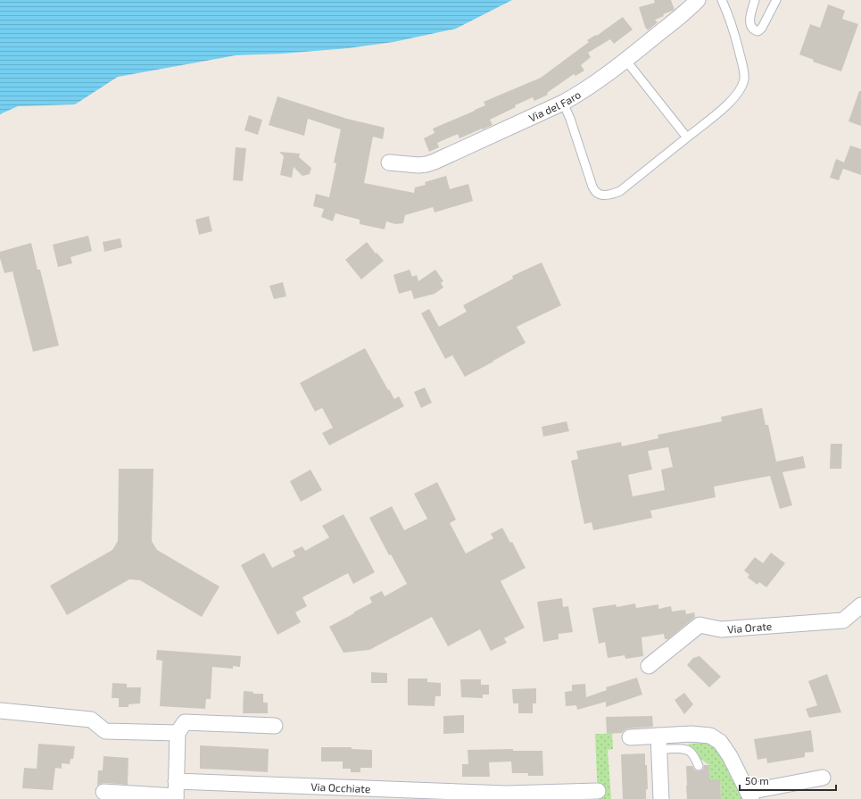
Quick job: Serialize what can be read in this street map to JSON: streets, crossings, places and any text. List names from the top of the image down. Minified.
{"streets":{"street":["Via del Faro","Via Orate","Via Occhiate"]},"scale_bar":"50 m"}
